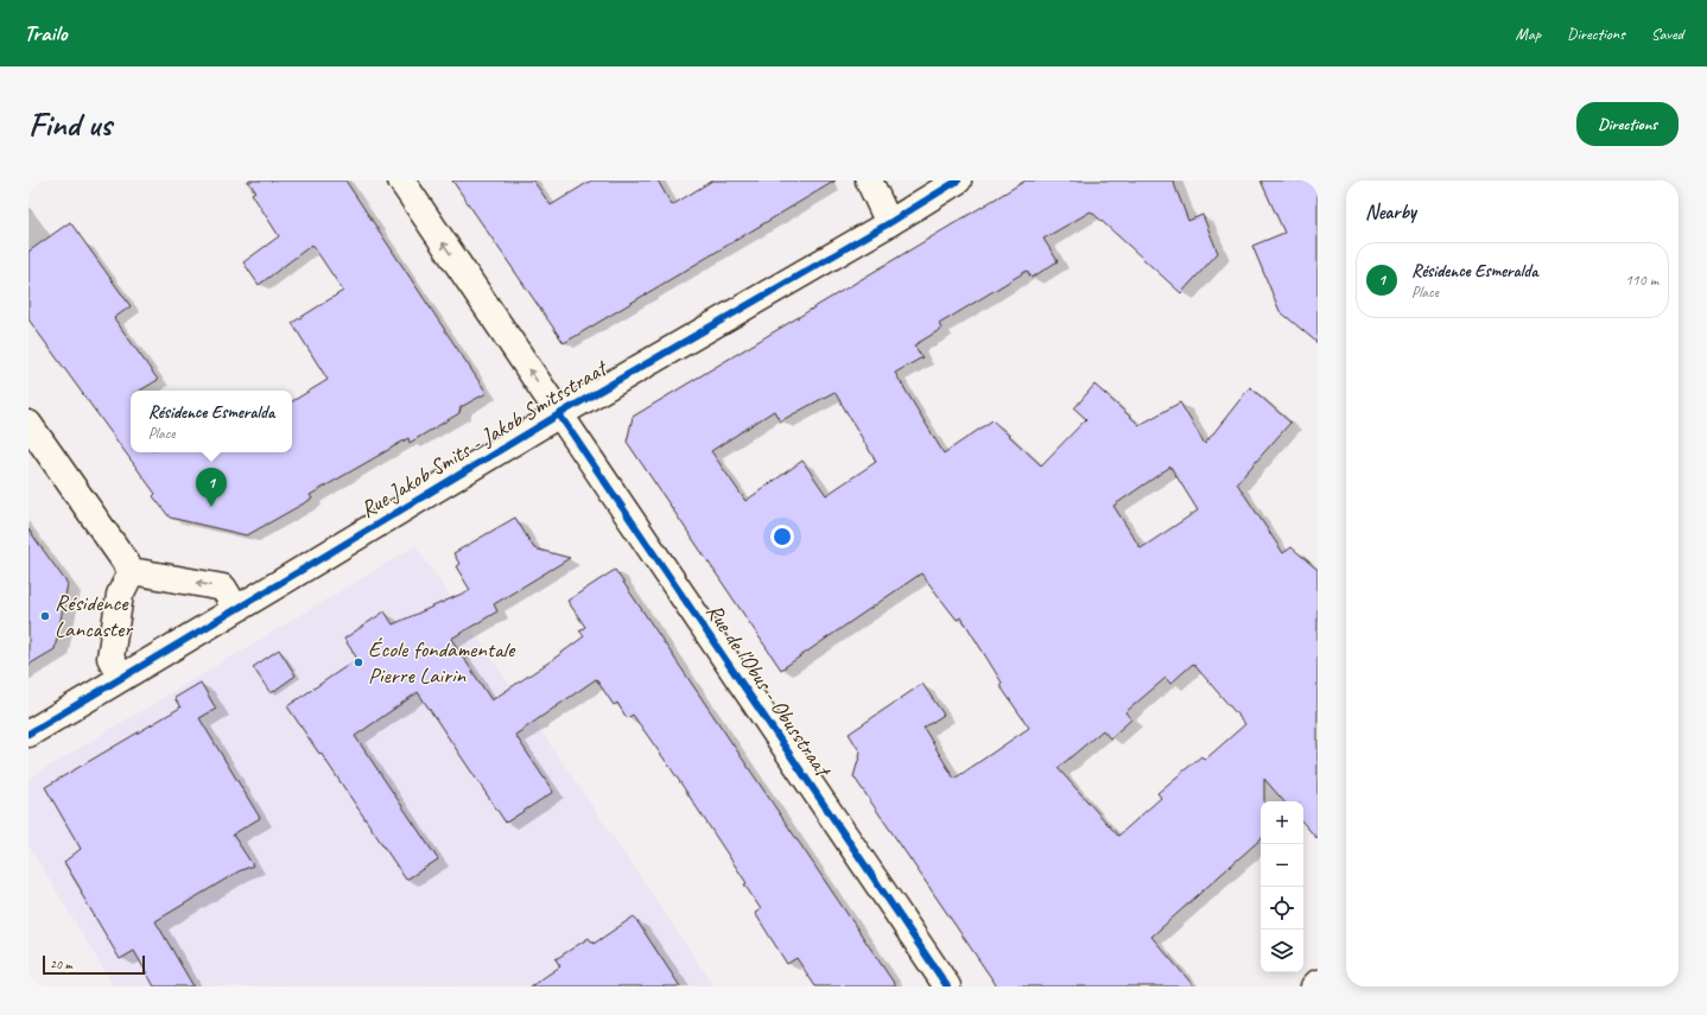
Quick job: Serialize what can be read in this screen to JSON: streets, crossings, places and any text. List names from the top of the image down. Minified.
{"streets":{"street":["Rue Jakob Smits - Jakob Smitsstraat","Rue de l'Obus - Obusstraat"]},"crossings":[["Rue Jakob Smits - Jakob Smitsstraat","Rue de l'Obus - Obusstraat"]],"places":["Résidence Lancaster","École fondamentale Pierre Lairin"],"scale_bar":"20 m","page":{"header":"Trailo","nav":["Map","Directions","Saved"],"buttons":"Directions","title":"Find us","heading":"Nearby","list":[{"mark":"1","name":"Résidence Esmeralda","note":"Place","value":"110 m"}],"popup":["Résidence Esmeralda","Place"],"pins":"1","map_buttons":["+","−"],"scale":"20 m"}}
